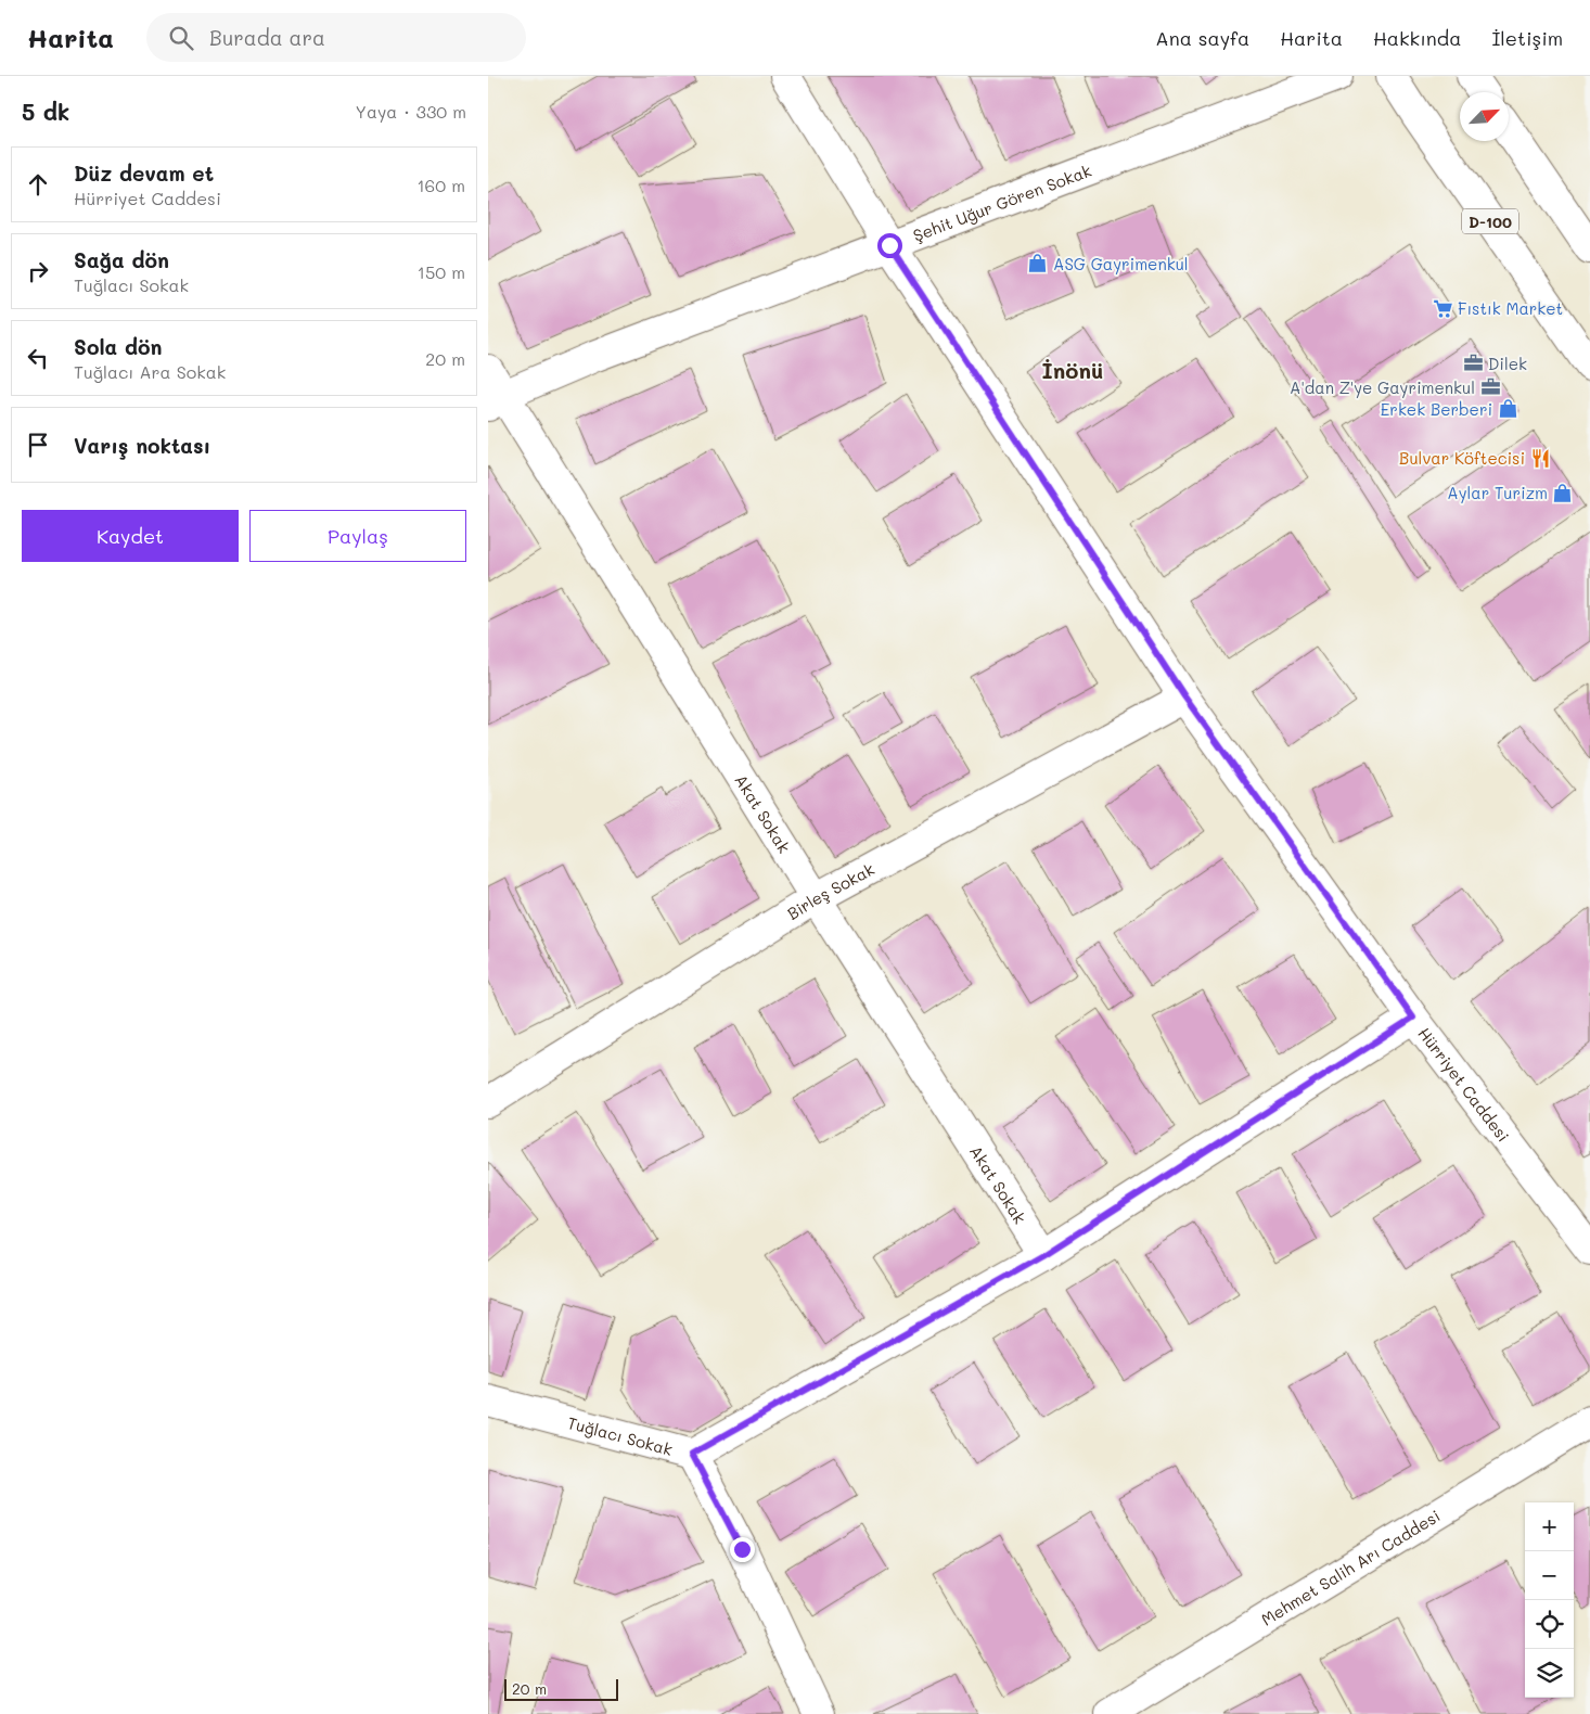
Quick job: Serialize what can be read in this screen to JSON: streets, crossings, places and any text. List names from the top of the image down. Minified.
{"streets":{"main road":["Şehit Uğur Gören Sokak","D-100","Akat Sokak","Birleş Sokak","Hürriyet Caddesi","Tuğlacı Sokak","Mehmet Salih Arı Caddesi"]},"crossings":[["Şehit Uğur Gören Sokak","Akat Sokak"],["Şehit Uğur Gören Sokak","Hürriyet Caddesi"],["Akat Sokak","Birleş Sokak"],["Akat Sokak","Tuğlacı Sokak"],["Birleş Sokak","Hürriyet Caddesi"],["Hürriyet Caddesi","Tuğlacı Sokak"]],"districts":["İnönü"],"places":{"shop":["ASG Gayrimenkul","Erkek Berberi","Aylar Turizm"],"supermarket":["Fıstık Market"],"office":["Dilek","A'dan Z'ye Gayrimenkul"],"restaurant":["Bulvar Köftecisi"]},"scale_bar":"20 m","north":"top right","page":{"header":"Harita","search":"Burada ara","nav":["Ana sayfa","Harita","Hakkında","İletişim"],"heading":["5 dk","Yaya · 330 m"],"list":[["Düz devam et","Hürriyet Caddesi","160 m"],["Sağa dön","Tuğlacı Sokak","150 m"],["Sola dön","Tuğlacı Ara Sokak","20 m"],"Varış noktası"],"buttons":["Kaydet","Paylaş"],"map_buttons":["+","−"],"scale":"20 m"}}
